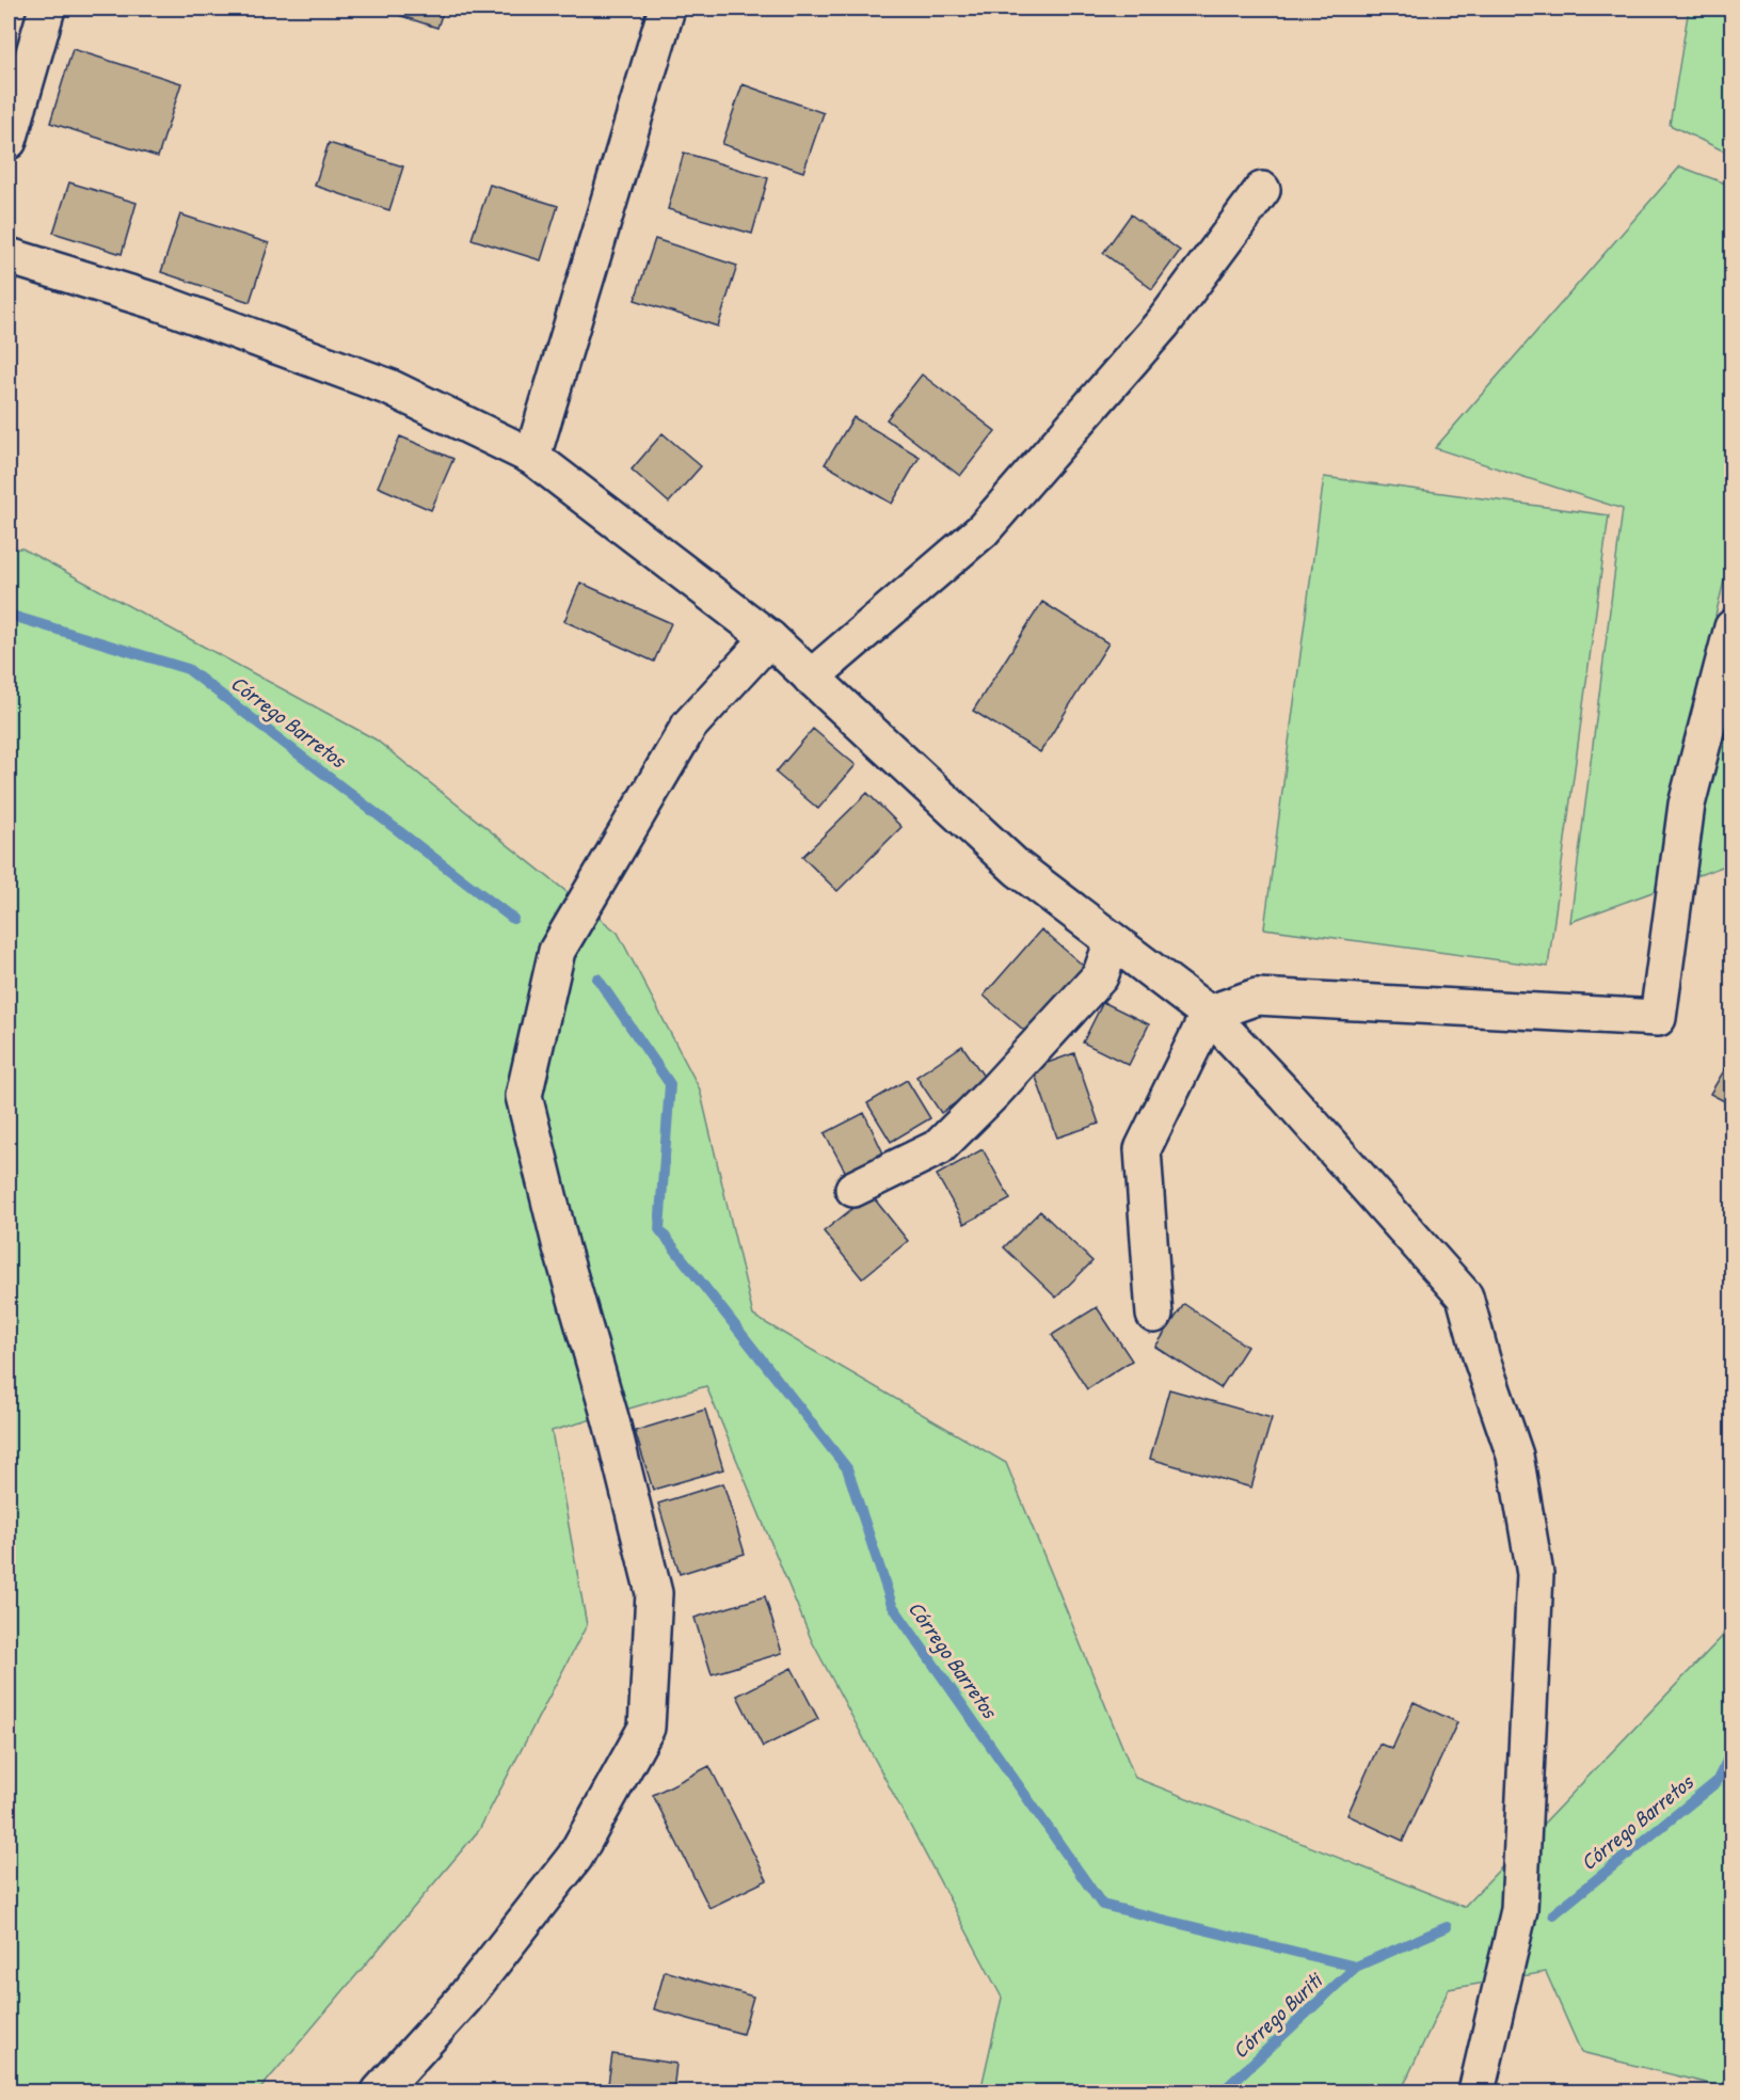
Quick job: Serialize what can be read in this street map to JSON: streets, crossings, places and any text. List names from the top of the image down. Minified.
{"water":["Córrego Barretos","Córrego Buriti"]}
